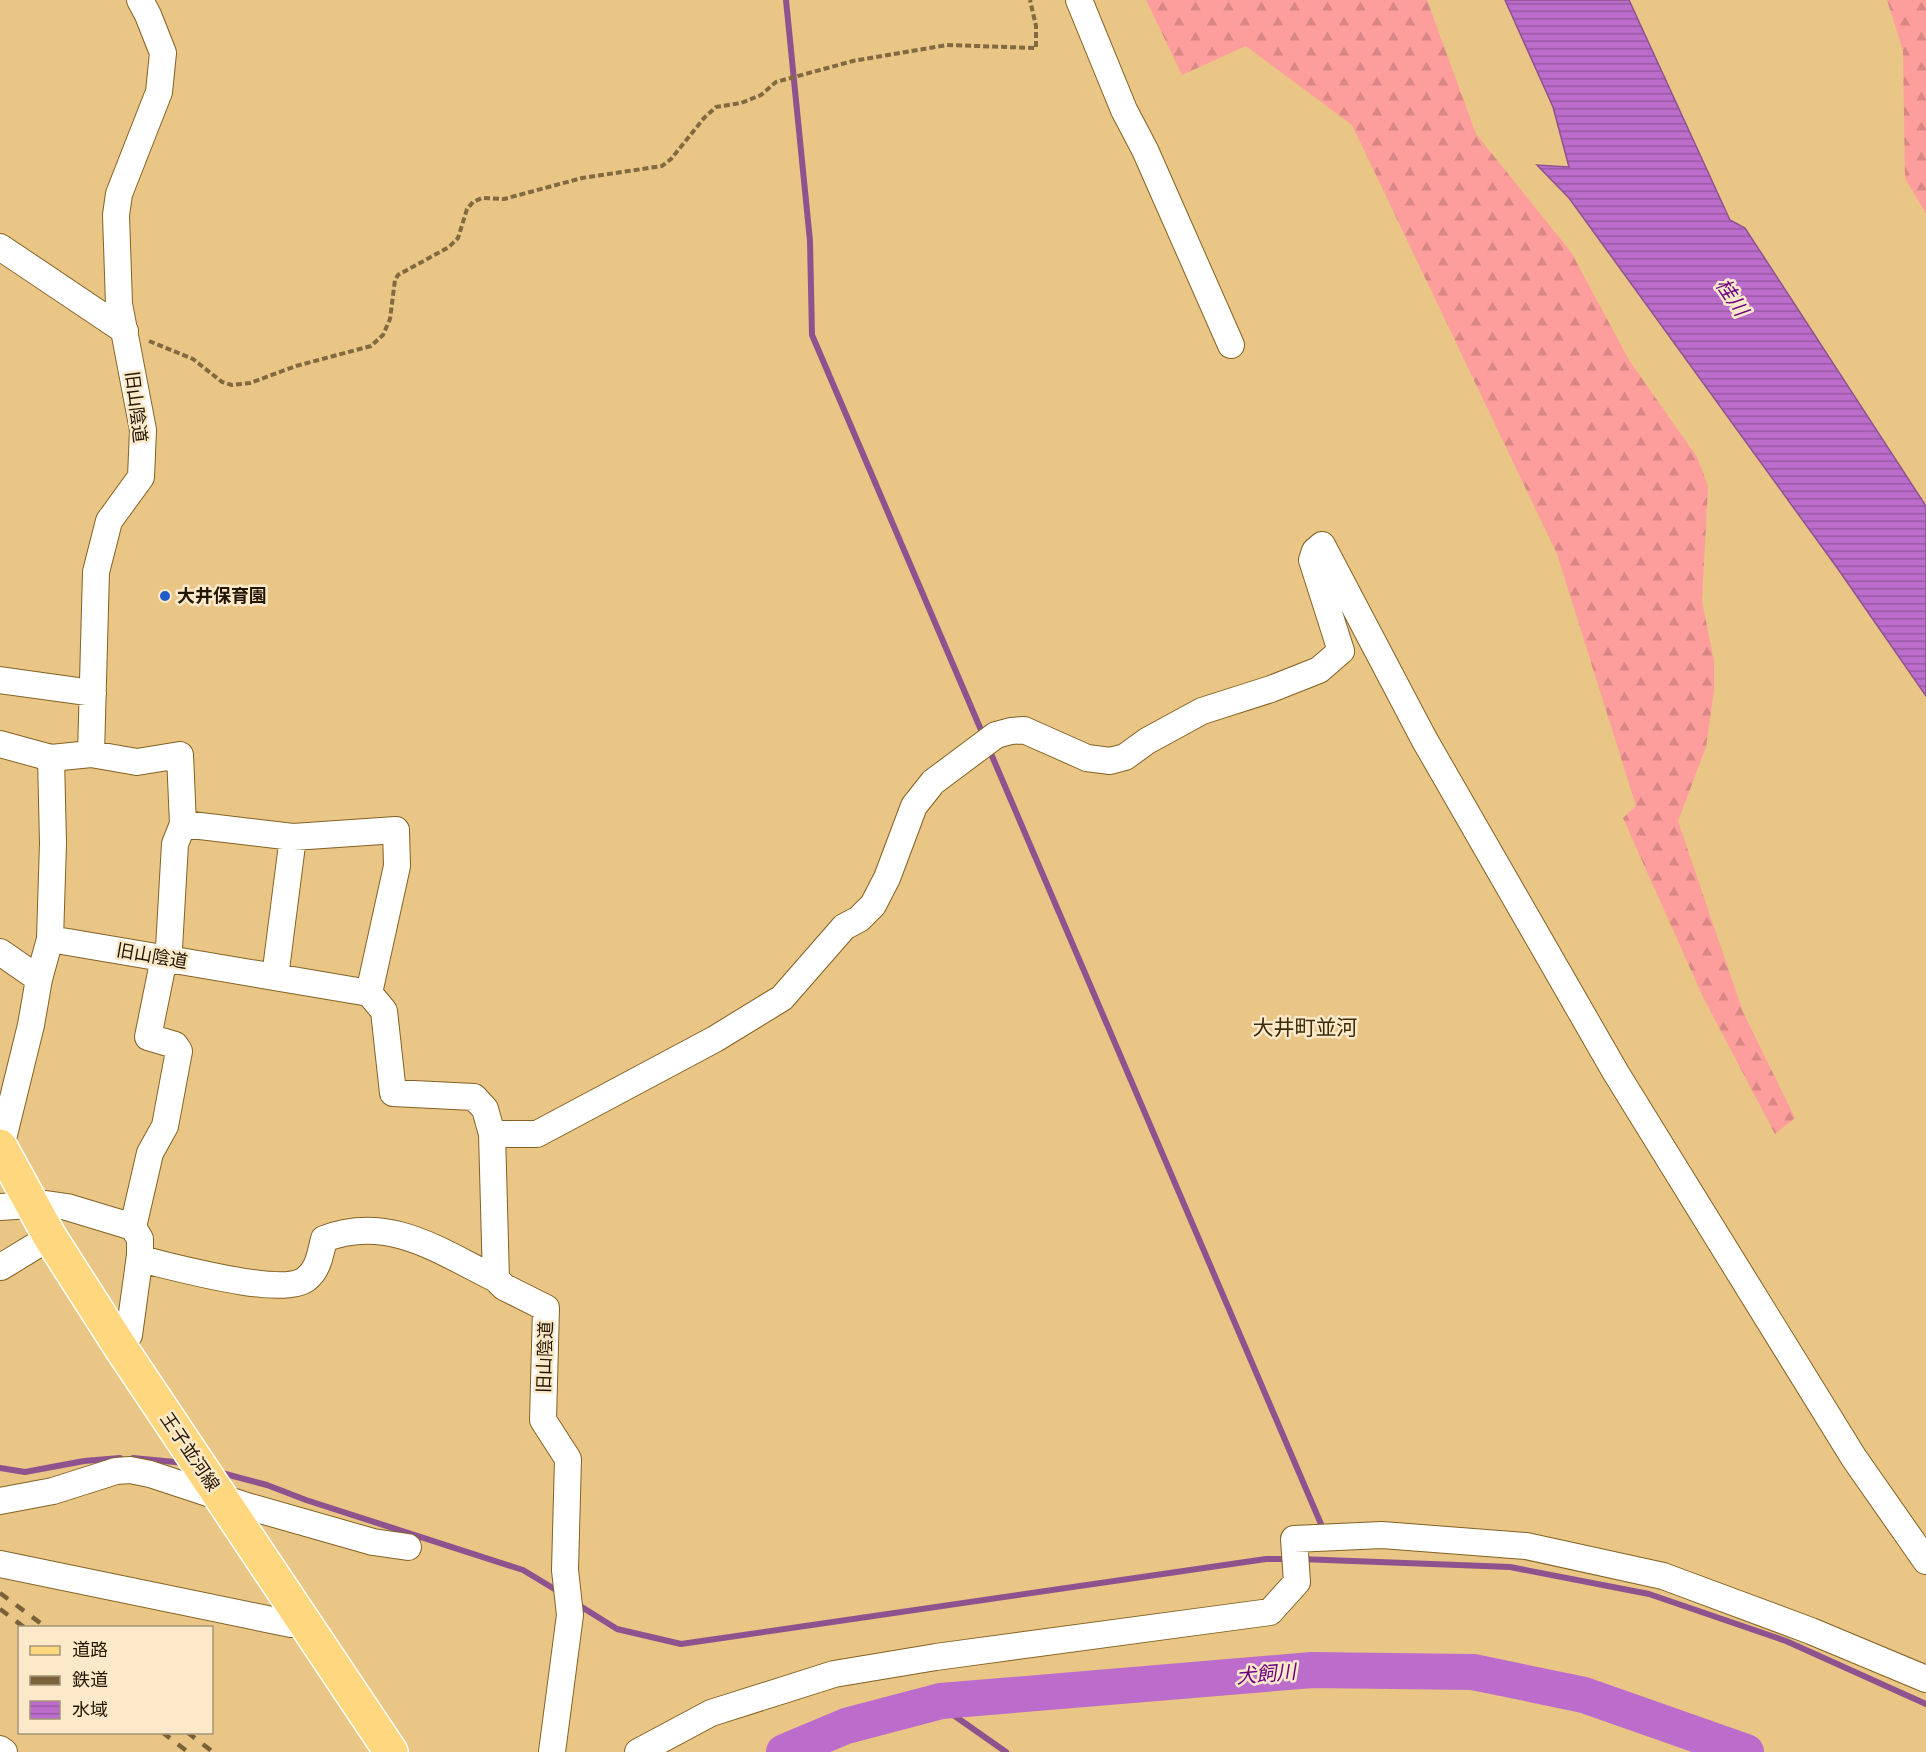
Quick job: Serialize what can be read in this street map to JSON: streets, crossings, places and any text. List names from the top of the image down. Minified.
{"streets":{"main road":["王子並河線"],"street":["旧山陰道"]},"districts":["大井町並河"],"water":["桂川","犬飼川"],"places":["大井保育園"],"legend":["道路","鉄道","水域"]}
